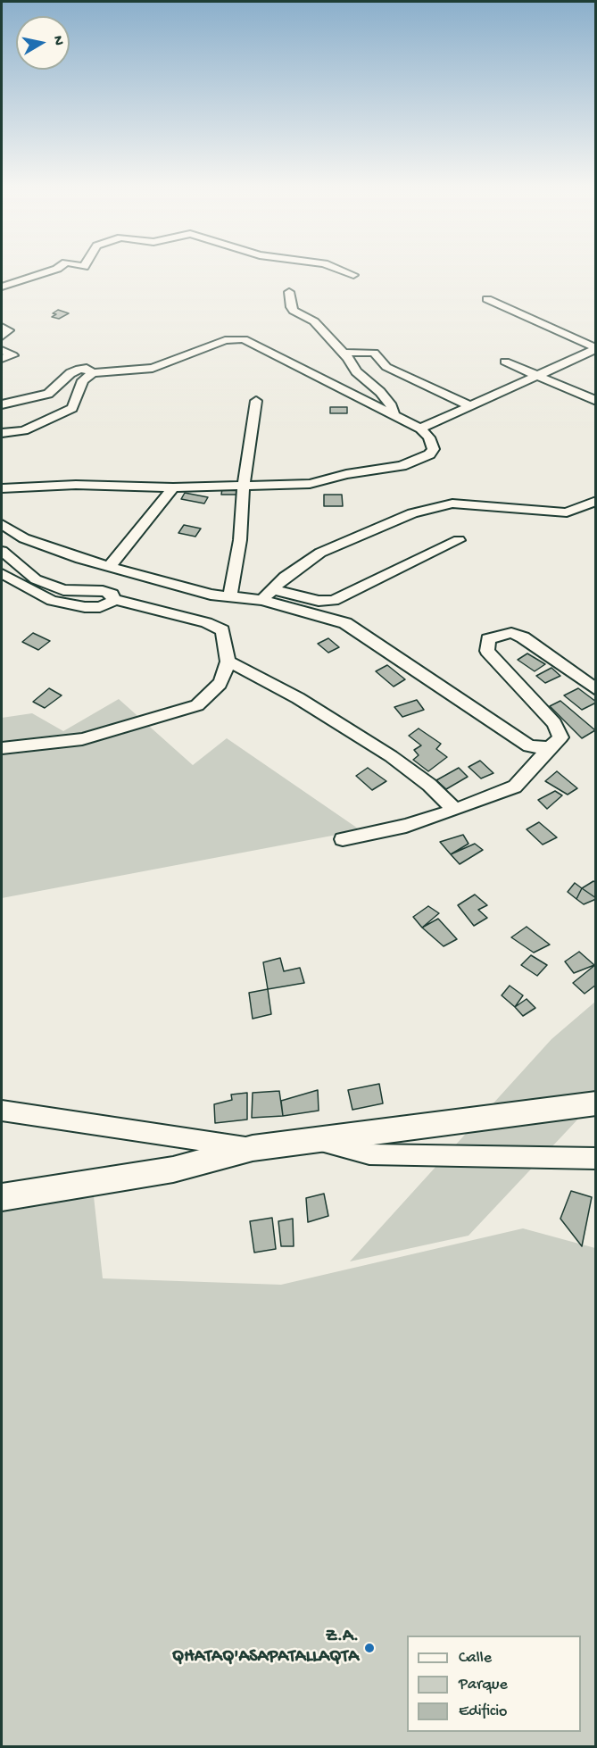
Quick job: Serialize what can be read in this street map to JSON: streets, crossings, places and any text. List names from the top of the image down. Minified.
{"places":["Z.A. QHATAQ'ASAPATALLAQTA"],"legend":["Calle","Parque","Edificio"],"north":"right"}
